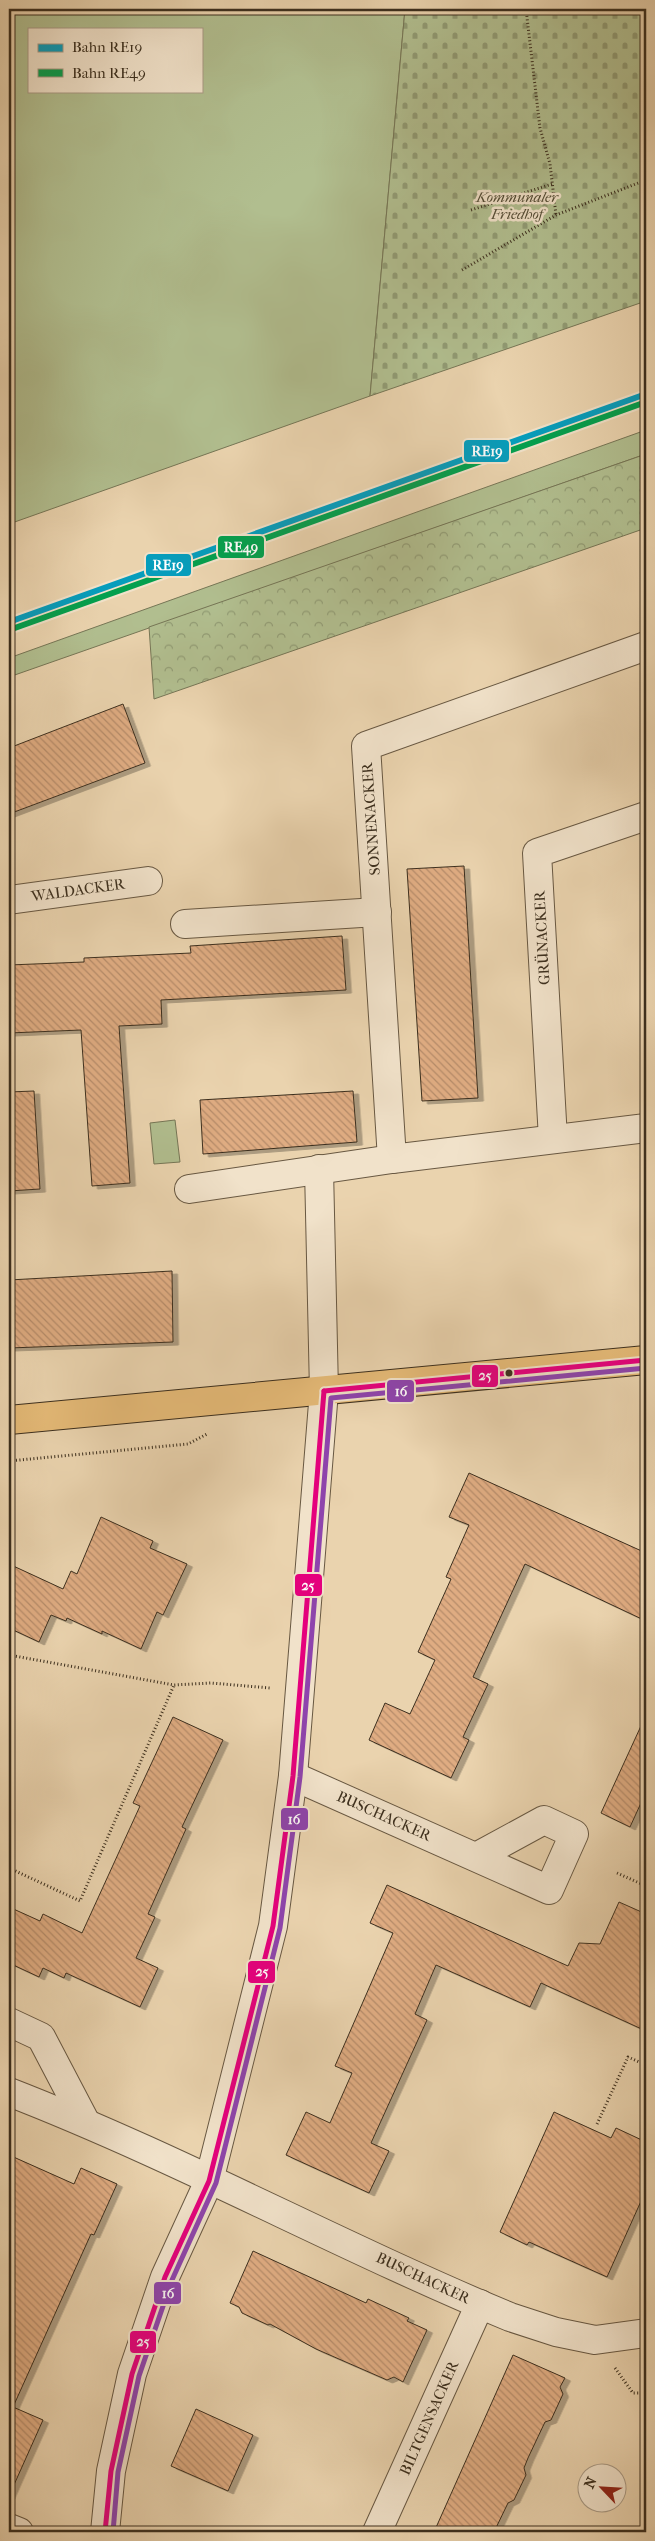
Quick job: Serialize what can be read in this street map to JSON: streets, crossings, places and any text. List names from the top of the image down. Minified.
{"streets":{"street":["SONNENACKER","WALDACKER","GRÜNACKER","BUSCHACKER","BILTGENSACKER"]},"crossings":[["BUSCHACKER","BILTGENSACKER"]],"parks":["Kommunaler Friedhof"],"lines":["rail line RE19","rail line RE49","transit line 25","transit line 16"],"legend":["Bahn RE19","Bahn RE49"],"north":"top left"}
